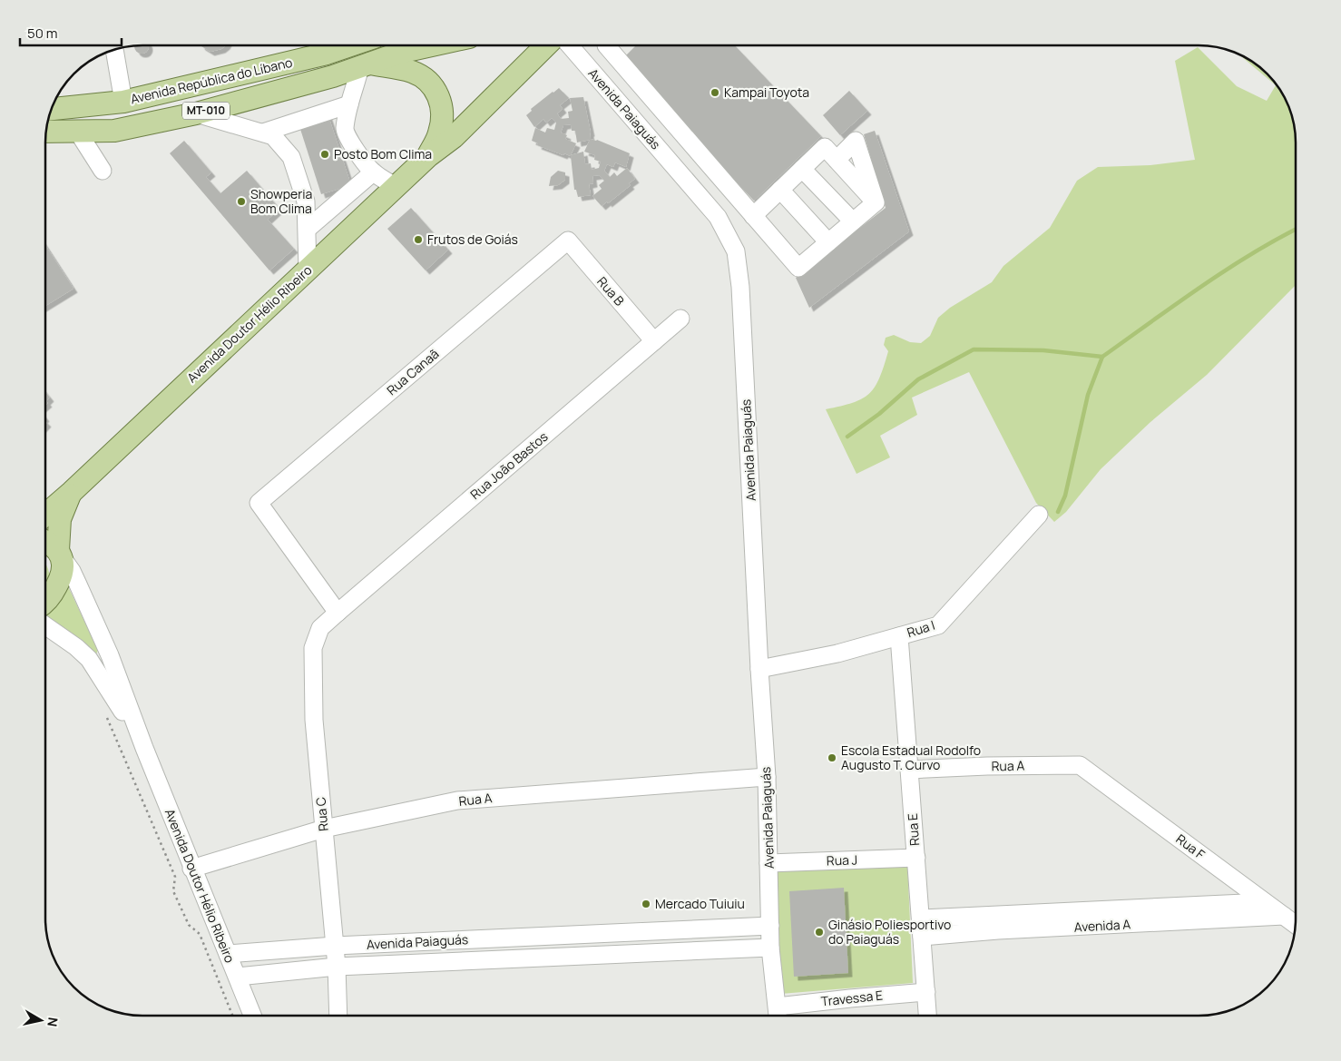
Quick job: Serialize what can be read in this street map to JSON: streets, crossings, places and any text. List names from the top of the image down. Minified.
{"streets":{"main road":["Avenida República do Líbano","MT-010","Avenida Doutor Hélio Ribeiro"],"street":["Avenida Paiaguás","Rua B","Rua Canaã","Rua João Bastos","Rua I","Rua A","Rua C","Rua E","Rua F","Rua J","Avenida A","Travessa E"]},"crossings":[["Avenida República do Líbano","MT-010"],["Avenida República do Líbano","Avenida Doutor Hélio Ribeiro"],["Avenida Paiaguás","Avenida Doutor Hélio Ribeiro"],["Avenida Paiaguás","Rua I"],["Avenida Paiaguás","Rua A"],["Avenida Paiaguás","Rua C"],["Avenida Paiaguás","Rua J"],["Avenida Paiaguás","Travessa E"],["MT-010","Avenida Doutor Hélio Ribeiro"],["Rua B","Rua Canaã"],["Rua B","Rua João Bastos"],["Avenida Doutor Hélio Ribeiro","Rua A"],["Rua Canaã","Rua João Bastos"],["Rua Canaã","Rua C"],["Rua João Bastos","Rua C"],["Rua I","Rua E"],["Rua A","Rua C"],["Rua A","Rua E"],["Rua A","Rua F"],["Rua E","Rua J"],["Rua E","Avenida A"],["Rua E","Travessa E"],["Rua F","Avenida A"]],"places":["Kampai Toyota","Posto Bom Clima","Showperia Bom Clima","Frutos de Goiás","Escola Estadual Rodolfo Augusto T. Curvo","Mercado Tuiuiu","Ginásio Poliesportivo do Paiaguás"],"scale_bar":"50 m","north":"right"}
